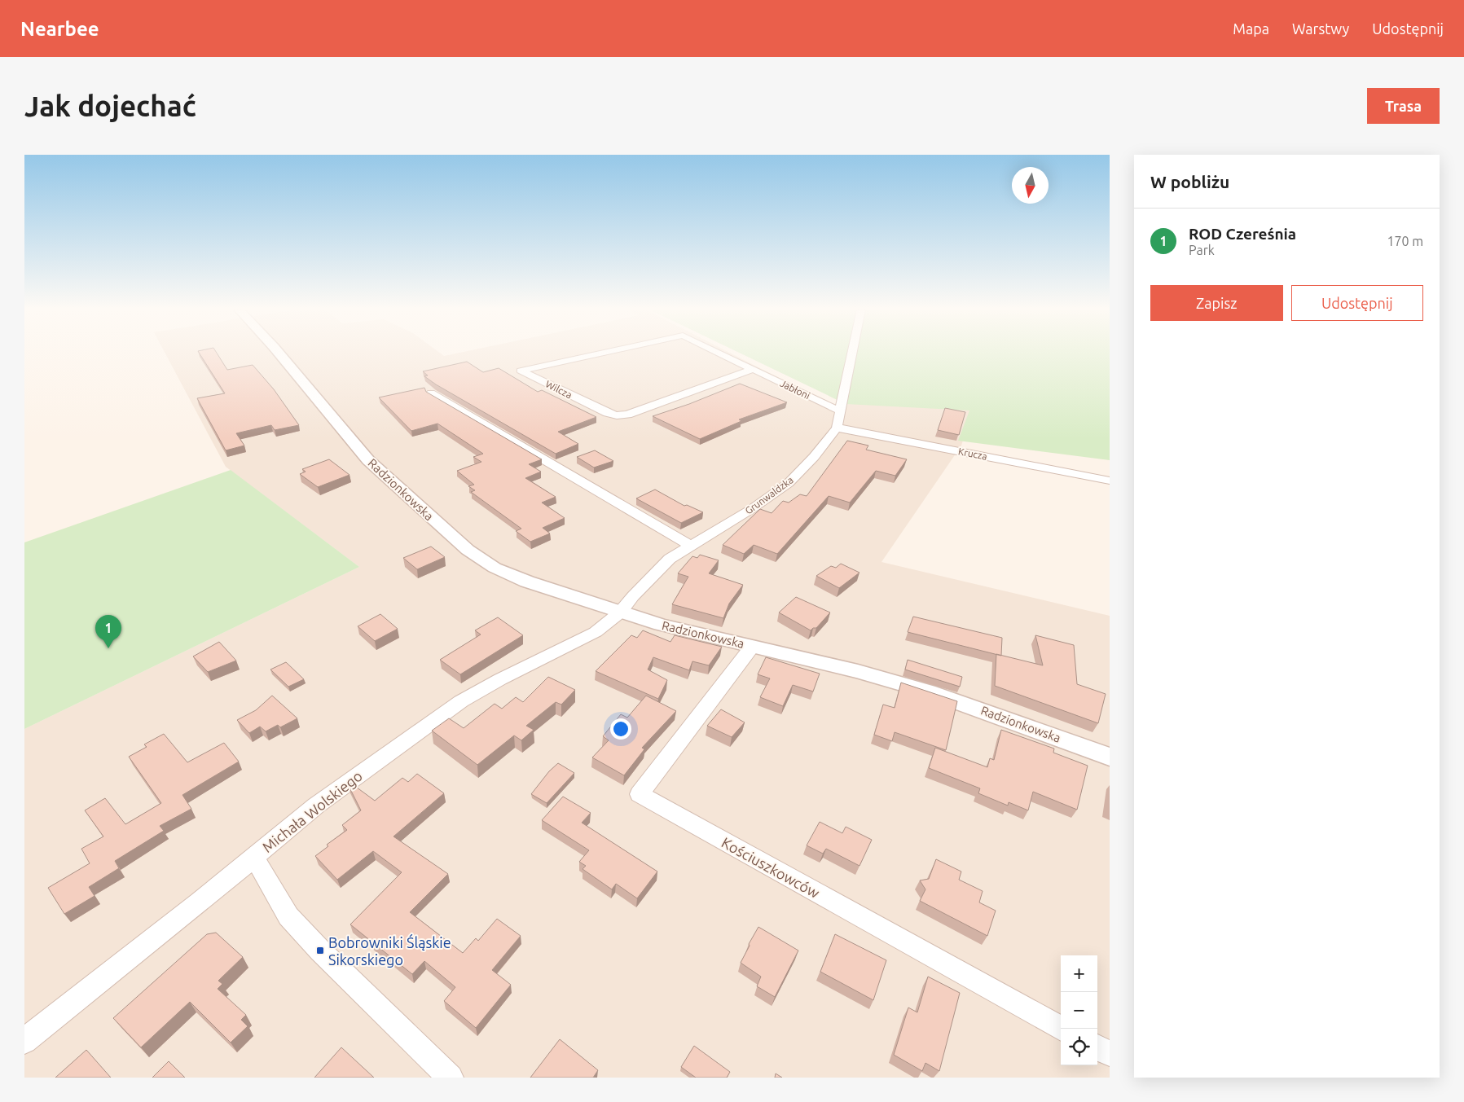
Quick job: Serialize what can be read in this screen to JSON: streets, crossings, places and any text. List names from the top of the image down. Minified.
{"streets":{"street":["Wilcza","Jabłoni","Krucza","Radzionkowska","Grunwaldzka","Michała Wolskiego","Kościuszkowców"]},"crossings":[["Wilcza","Jabłoni"],["Jabłoni","Grunwaldzka"],["Krucza","Grunwaldzka"],["Radzionkowska","Grunwaldzka"],["Radzionkowska","Michała Wolskiego"],["Radzionkowska","Kościuszkowców"],["Grunwaldzka","Michała Wolskiego"]],"places":{"transit":["Bobrowniki Śląskie Sikorskiego"]},"north":"bottom","page":{"header":"Nearbee","nav":["Mapa","Warstwy","Udostępnij"],"buttons":["Trasa",["Zapisz","Udostępnij"]],"title":"Jak dojechać","heading":"W pobliżu","list":[{"mark":"1","name":"ROD Czereśnia","note":"Park","value":"170 m"}],"pins":"1","map_buttons":["+","−"]}}
